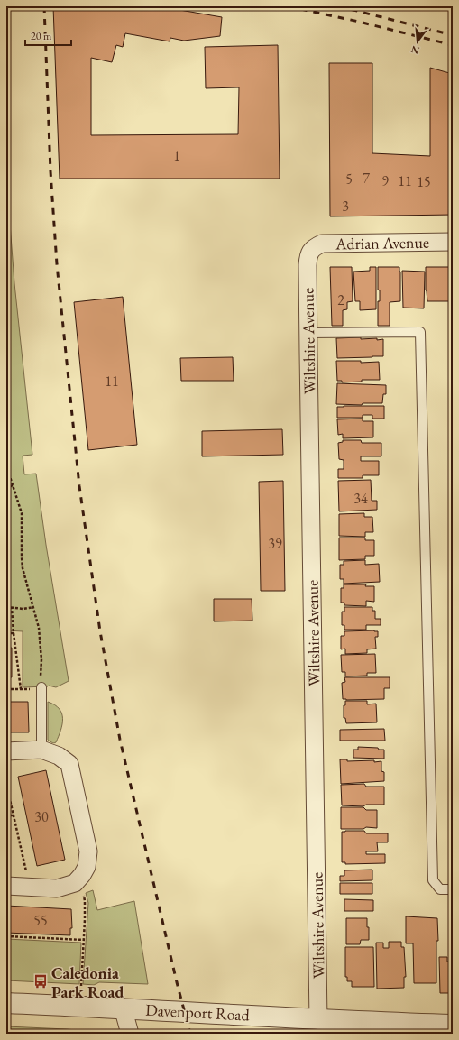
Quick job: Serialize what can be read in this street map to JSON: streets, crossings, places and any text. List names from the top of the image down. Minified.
{"streets":{"street":["Adrian Avenue","Wiltshire Avenue","Davenport Road"]},"crossings":[["Adrian Avenue","Wiltshire Avenue"],["Wiltshire Avenue","Davenport Road"]],"places":{"bus stop":["Caledonia Park Road"]},"house_numbers":["1","7","5","9","11","15","3","2","11","34","39","30","55"],"scale_bar":"20 m","north":"bottom"}
